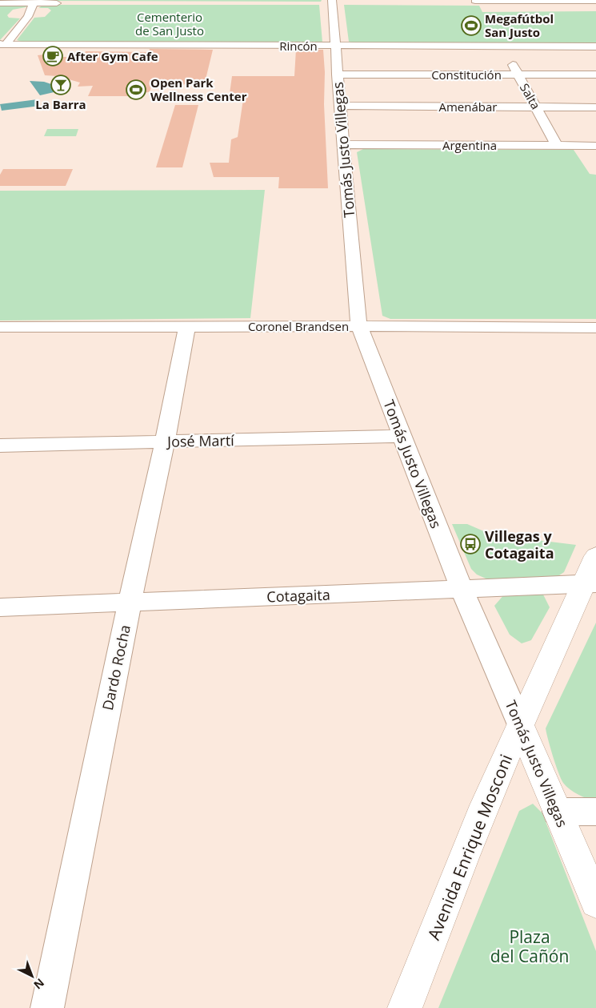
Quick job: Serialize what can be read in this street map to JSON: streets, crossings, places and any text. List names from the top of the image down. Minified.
{"streets":{"main road":["Tomás Justo Villegas","Avenida Enrique Mosconi"],"street":["Rincón","Constitución","Salta","Amenábar","Argentina","Coronel Brandsen","José Martí","Cotagaita","Dardo Rocha"]},"crossings":[["Rincón","Salta"],["Rincón","Tomás Justo Villegas"],["Constitución","Salta"],["Constitución","Tomás Justo Villegas"],["Salta","Amenábar"],["Salta","Argentina"],["Amenábar","Tomás Justo Villegas"],["Argentina","Tomás Justo Villegas"],["Tomás Justo Villegas","Coronel Brandsen"],["Tomás Justo Villegas","José Martí"],["Tomás Justo Villegas","Cotagaita"],["Tomás Justo Villegas","Avenida Enrique Mosconi"],["Coronel Brandsen","Dardo Rocha"],["José Martí","Dardo Rocha"],["Cotagaita","Dardo Rocha"],["Cotagaita","Avenida Enrique Mosconi"]],"parks":["Cementerio de San Justo","Plaza del Cañón"],"places":{"sports":["Megafútbol San Justo","Open Park Wellness Center"],"cafe":["After Gym Cafe"],"bar":["La Barra"],"bus stop":["Villegas y Cotagaita"]},"north":"bottom right"}
